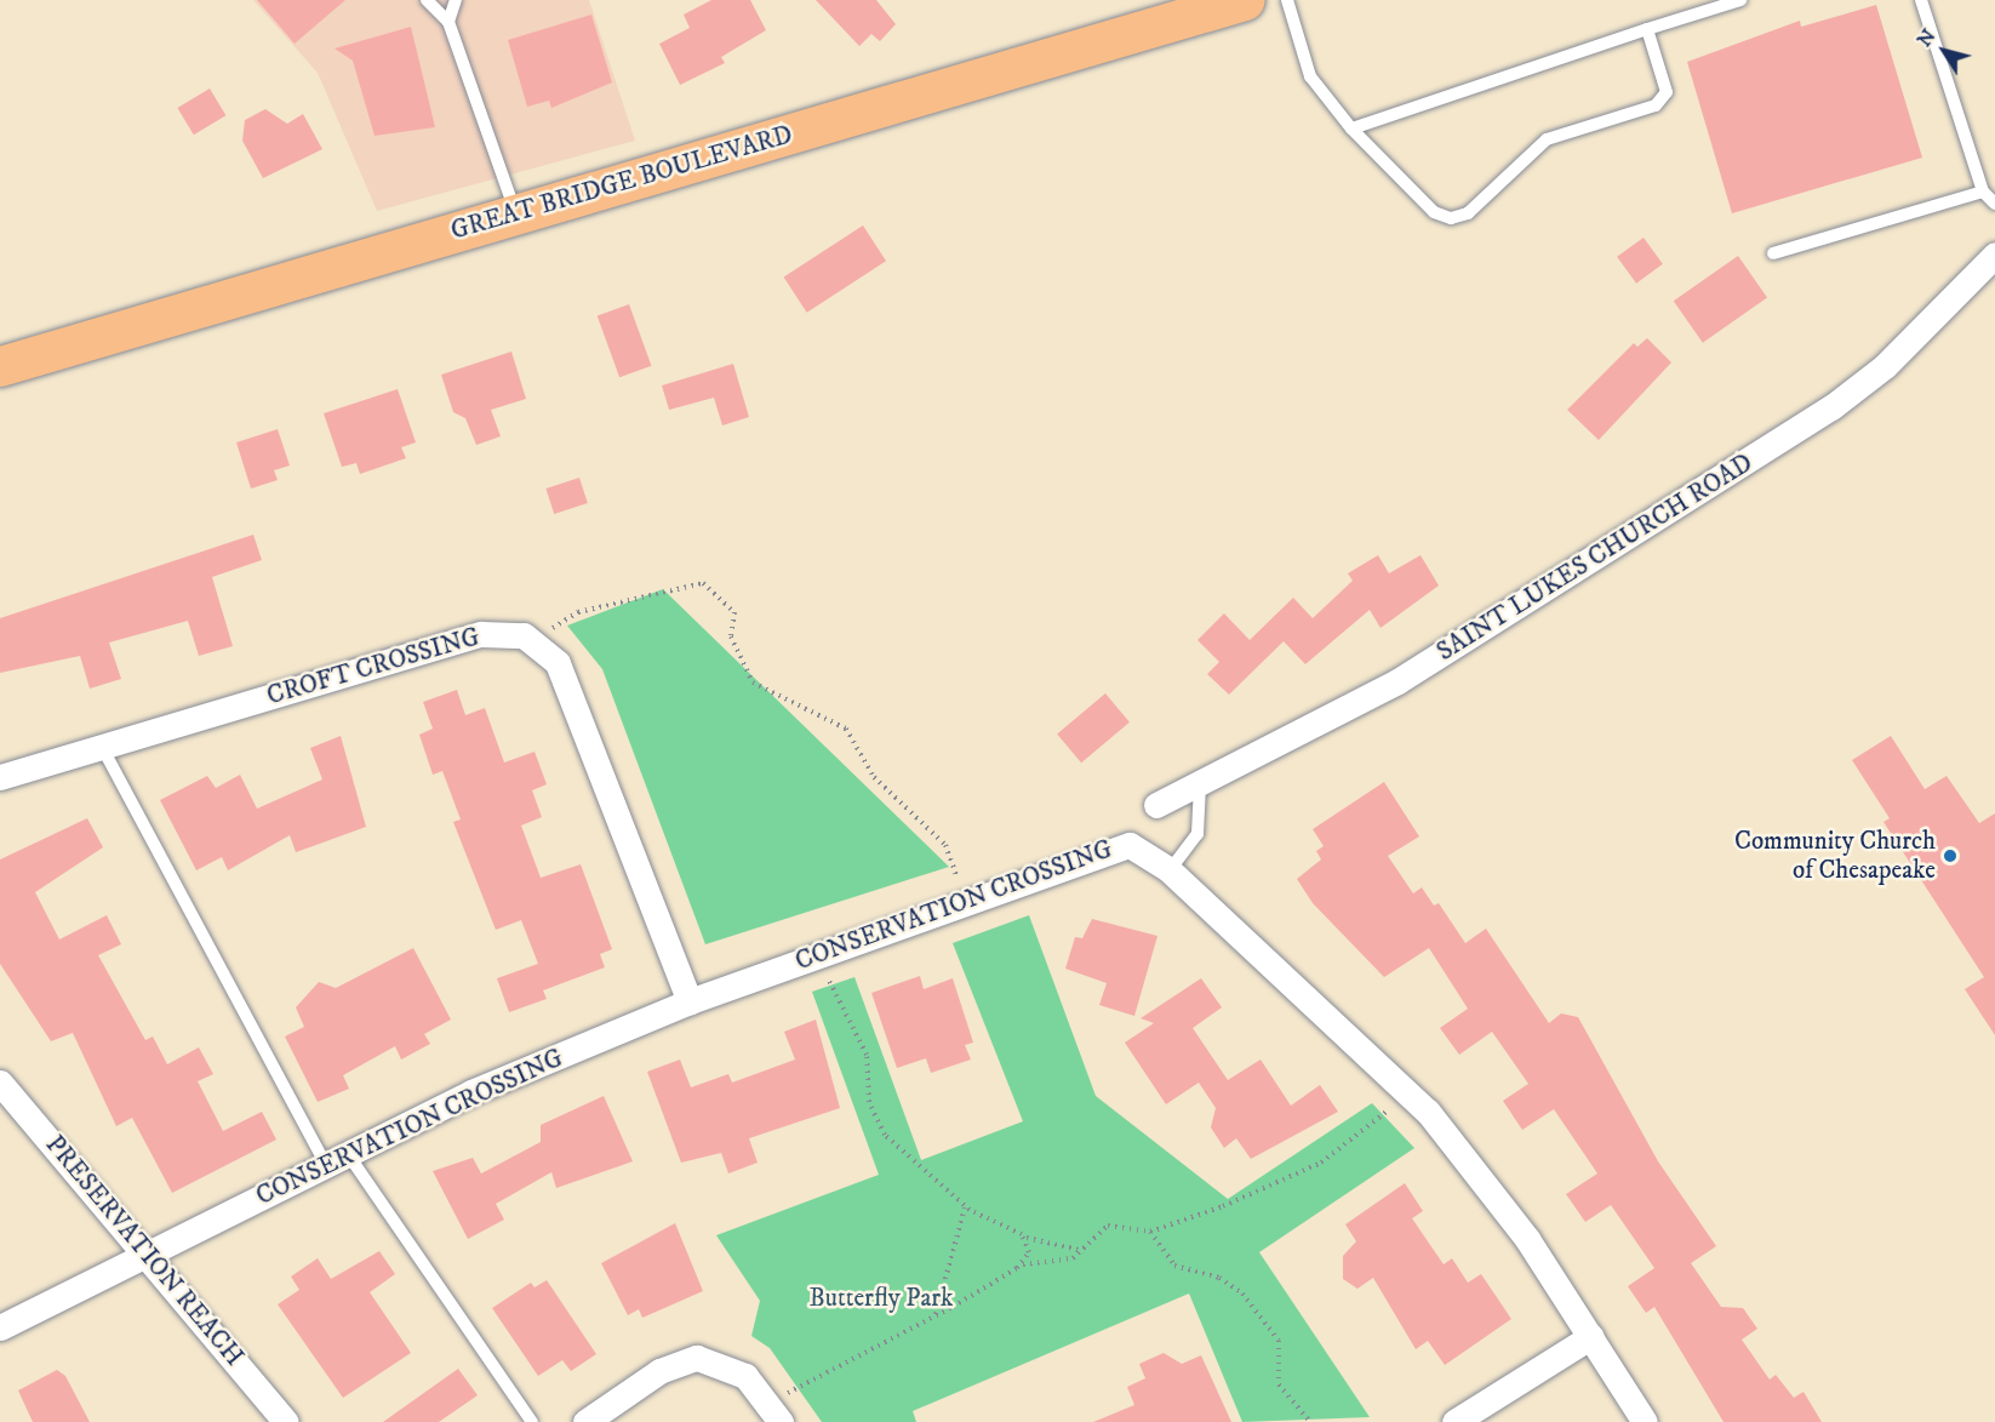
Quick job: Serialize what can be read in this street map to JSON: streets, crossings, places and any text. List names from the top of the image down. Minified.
{"streets":{"main road":["GREAT BRIDGE BOULEVARD"],"street":["SAINT LUKES CHURCH ROAD","CROFT CROSSING","CONSERVATION CROSSING","PRESERVATION REACH"]},"crossings":[["CONSERVATION CROSSING","PRESERVATION REACH"]],"parks":["Butterfly Park"],"places":["Community Church of Chesapeake"],"north":"top left"}
